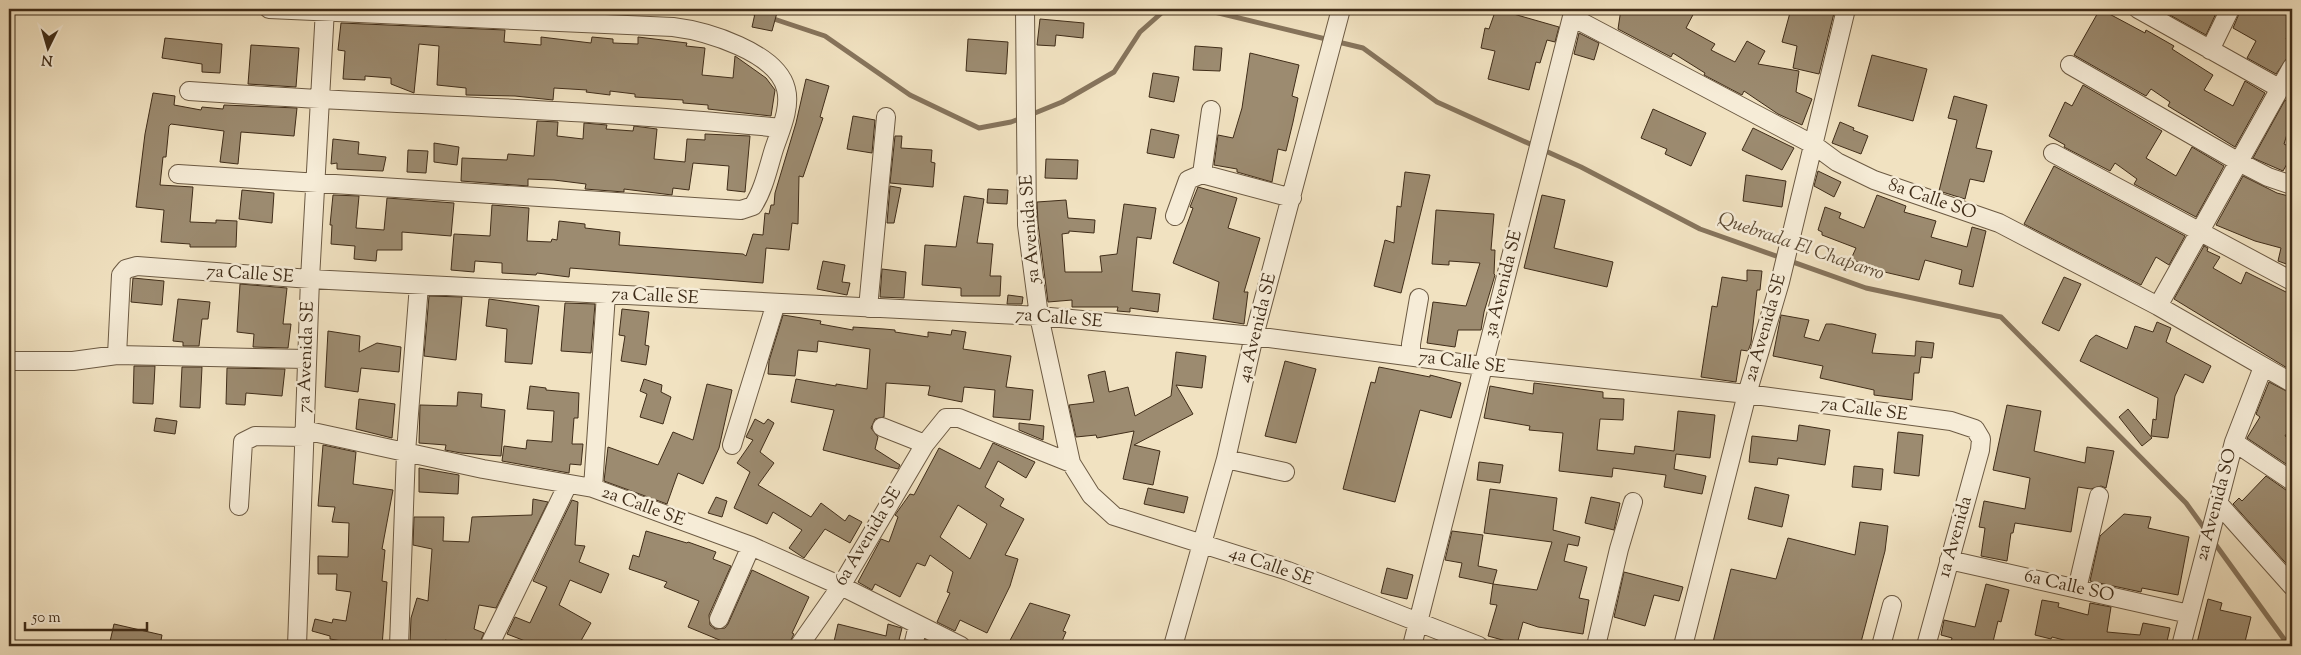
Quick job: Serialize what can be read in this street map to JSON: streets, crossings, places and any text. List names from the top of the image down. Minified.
{"streets":{"street":["8a Calle SO","5a Avenida SE","7a Calle SE","3a Avenida SE","4a Avenida SE","2a Avenida SE","7a Avenida SE","2a Avenida SO","2a Calle SE","6a Avenida SE","1a Avenida","4a Calle SE","6a Calle SO"]},"crossings":[["8a Calle SO","3a Avenida SE"],["8a Calle SO","2a Avenida SE"],["8a Calle SO","2a Avenida SO"],["5a Avenida SE","7a Calle SE"],["5a Avenida SE","6a Avenida SE"],["5a Avenida SE","4a Calle SE"],["7a Calle SE","3a Avenida SE"],["7a Calle SE","4a Avenida SE"],["7a Calle SE","2a Avenida SE"],["7a Calle SE","7a Avenida SE"],["7a Calle SE","1a Avenida"],["3a Avenida SE","4a Calle SE"],["4a Avenida SE","4a Calle SE"],["7a Avenida SE","2a Calle SE"],["2a Avenida SO","6a Calle SO"],["2a Calle SE","6a Avenida SE"],["6a Avenida SE","4a Calle SE"],["1a Avenida","6a Calle SO"]],"water":["Quebrada El Chaparro"],"scale_bar":"50 m","north":"bottom"}
